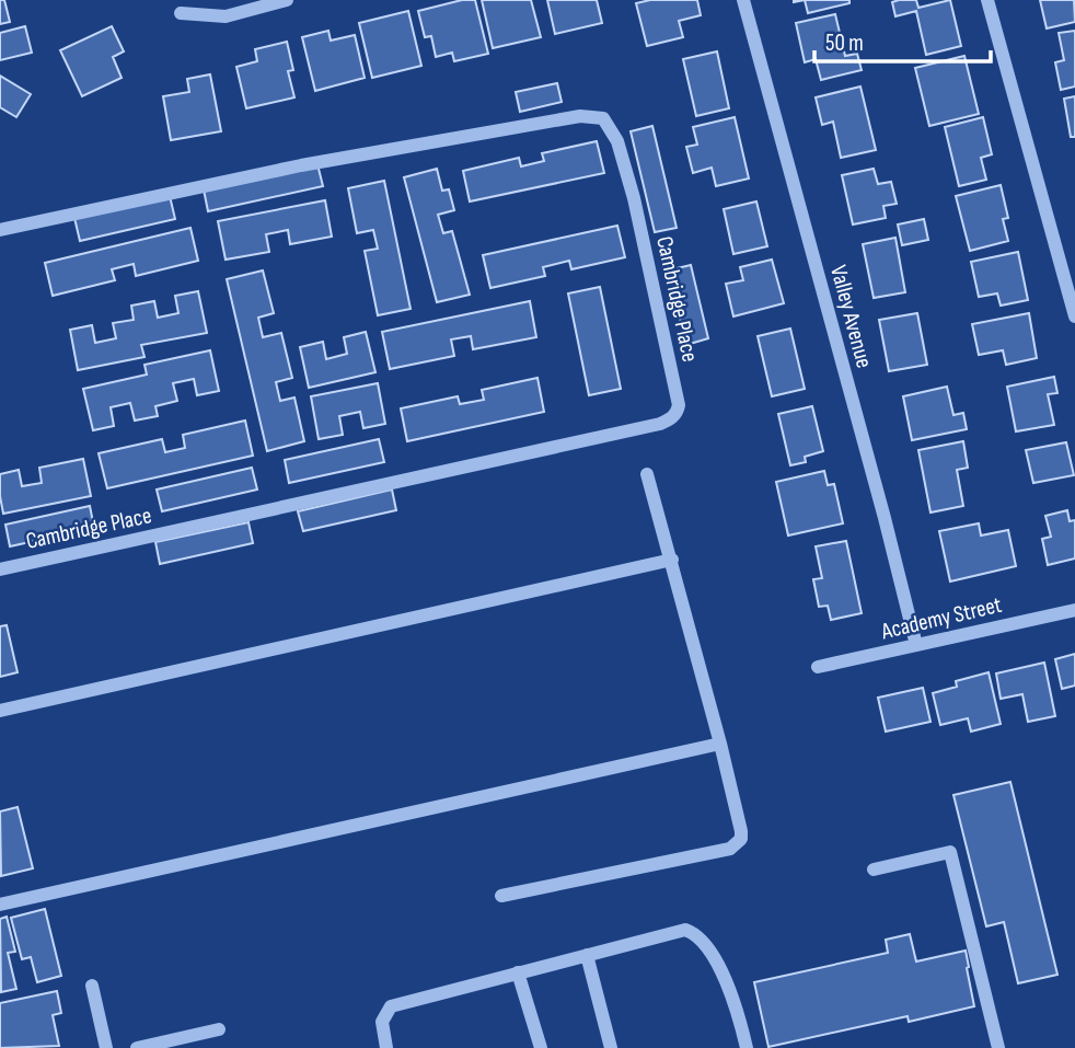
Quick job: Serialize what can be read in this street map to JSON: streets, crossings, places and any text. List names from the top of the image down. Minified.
{"streets":{"street":["Cambridge Place","Valley Avenue","Academy Street"]},"crossings":[["Valley Avenue","Academy Street"]],"scale_bar":"50 m"}
